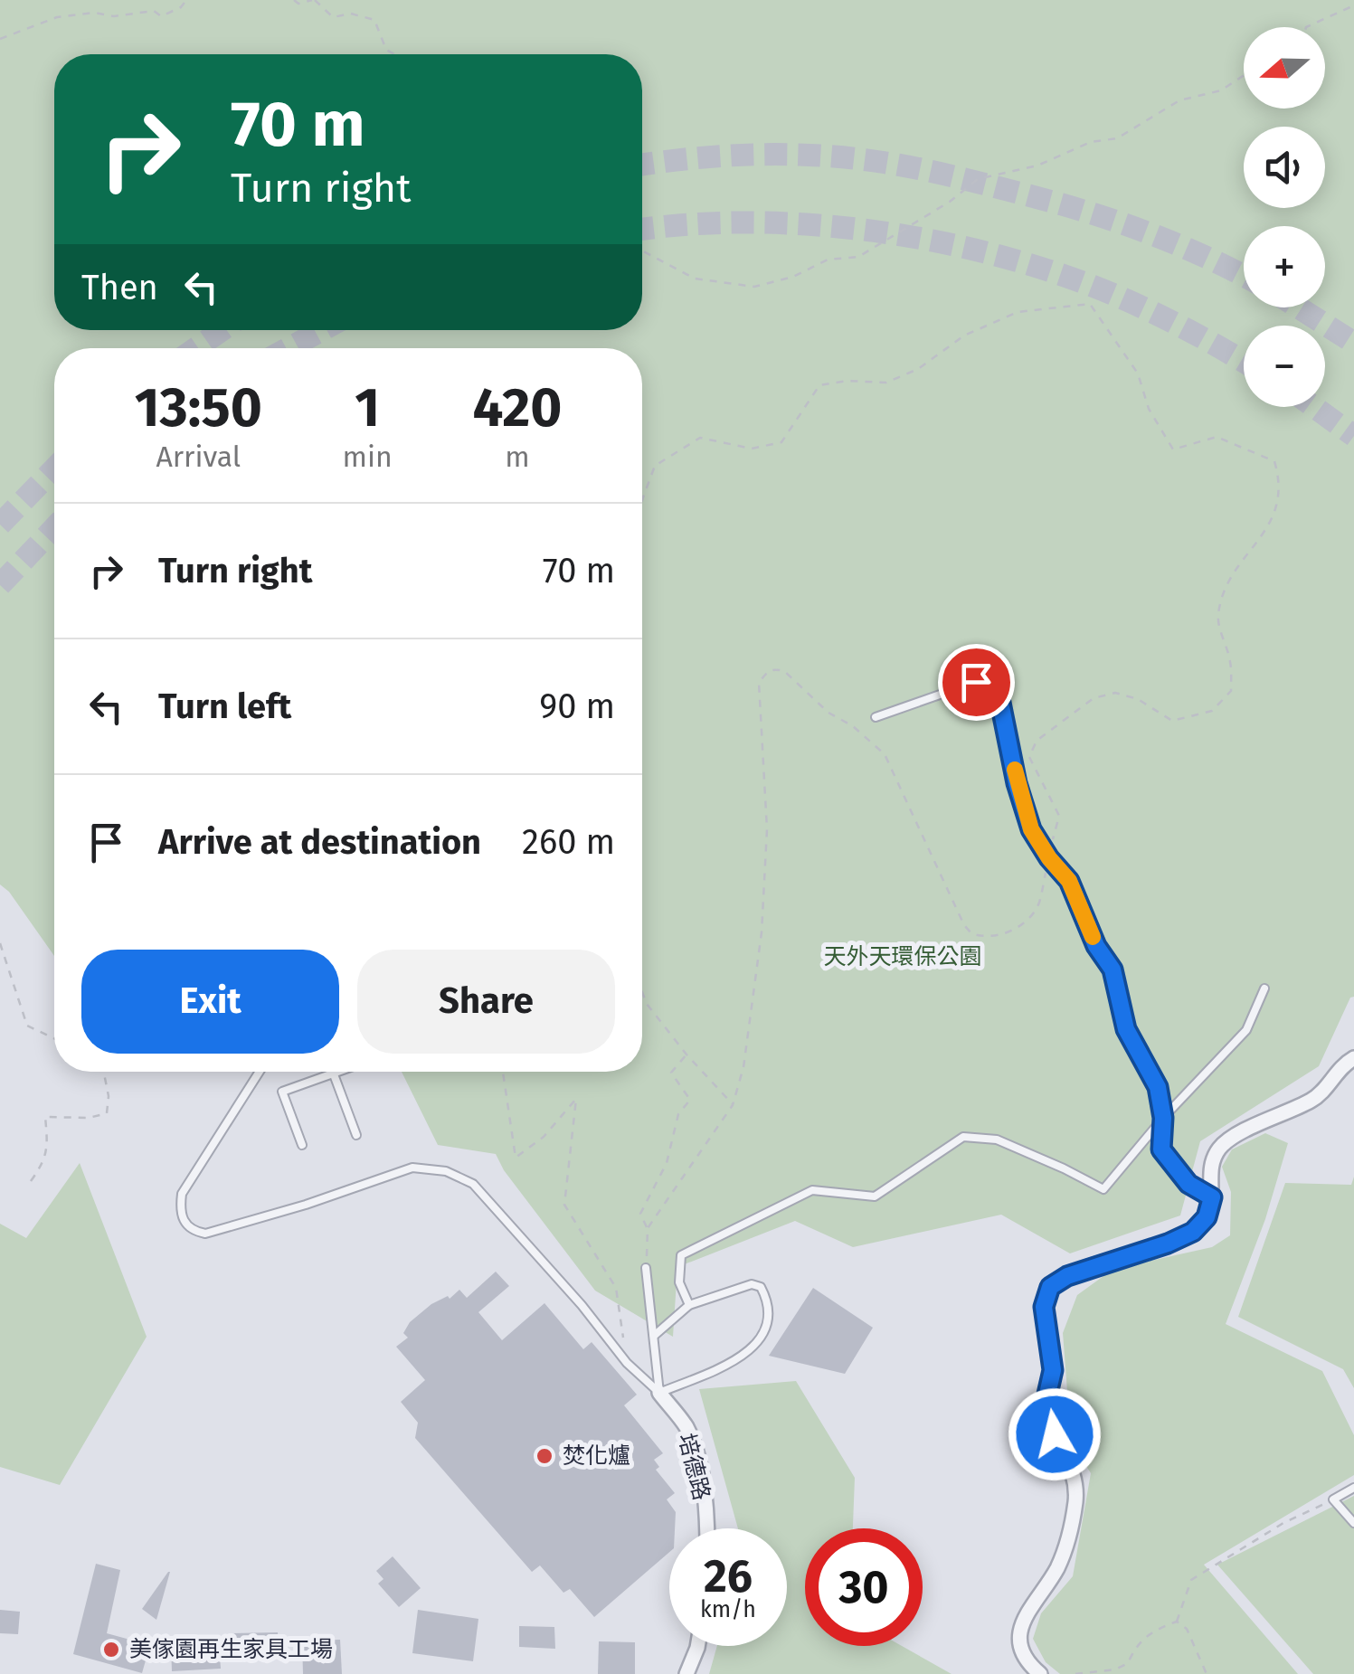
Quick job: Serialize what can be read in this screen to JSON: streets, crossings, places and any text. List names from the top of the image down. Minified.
{"streets":{"street":["培德路"]},"parks":["天外天環保公園"],"places":["焚化爐","美傢園再生家具工場"],"north":"left","page":{"map_buttons":["+","−"],"turn":["70 m","Turn right"],"then":"Then","eta":["13:50","Arrival","1","min","420","m"],"list":[{"name":"Turn right","value":"70 m"},{"name":"Turn left","value":"90 m"},{"name":"Arrive at destination","value":"260 m"}],"buttons":["Exit","Share"],"speed":"26 km/h","limit":"30"}}
